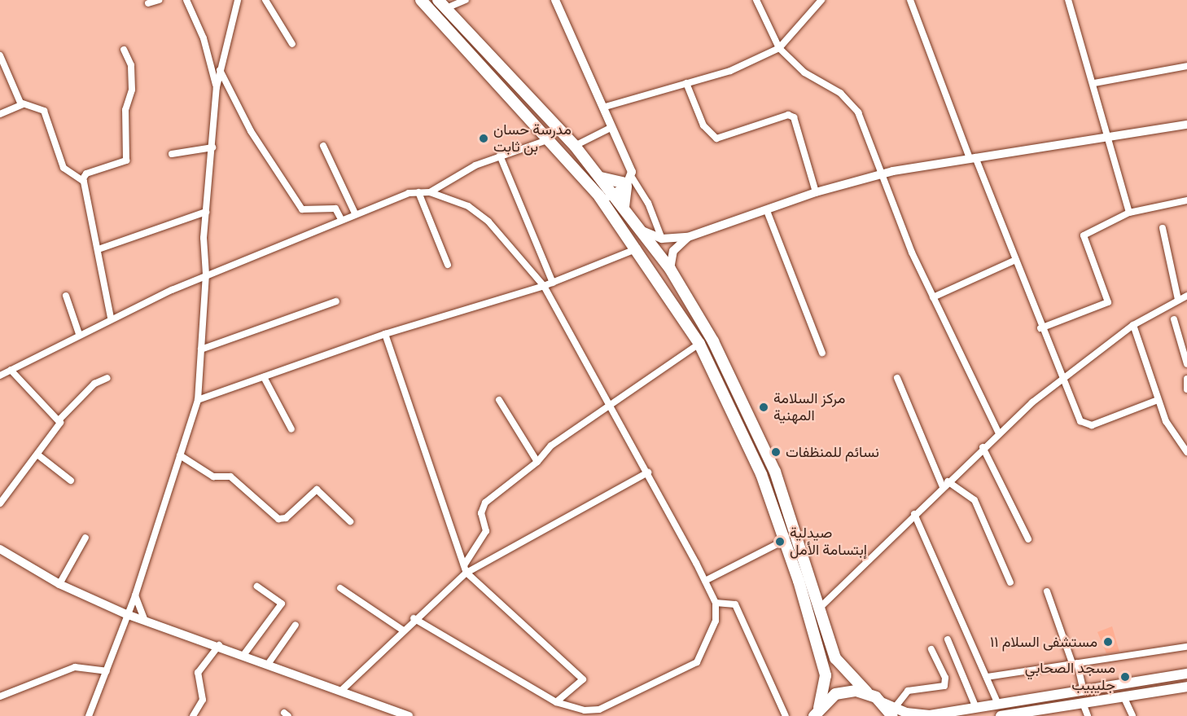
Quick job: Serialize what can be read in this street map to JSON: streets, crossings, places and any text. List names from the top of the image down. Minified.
{"places":["مدرسة حسان بن ثابت","مركز السلامة المهنية","نسائم للمنظفات","صيدلية إبتسامة الأمل","مستشفى السلام ١١","مسجد الصحابي جليبيب"]}
